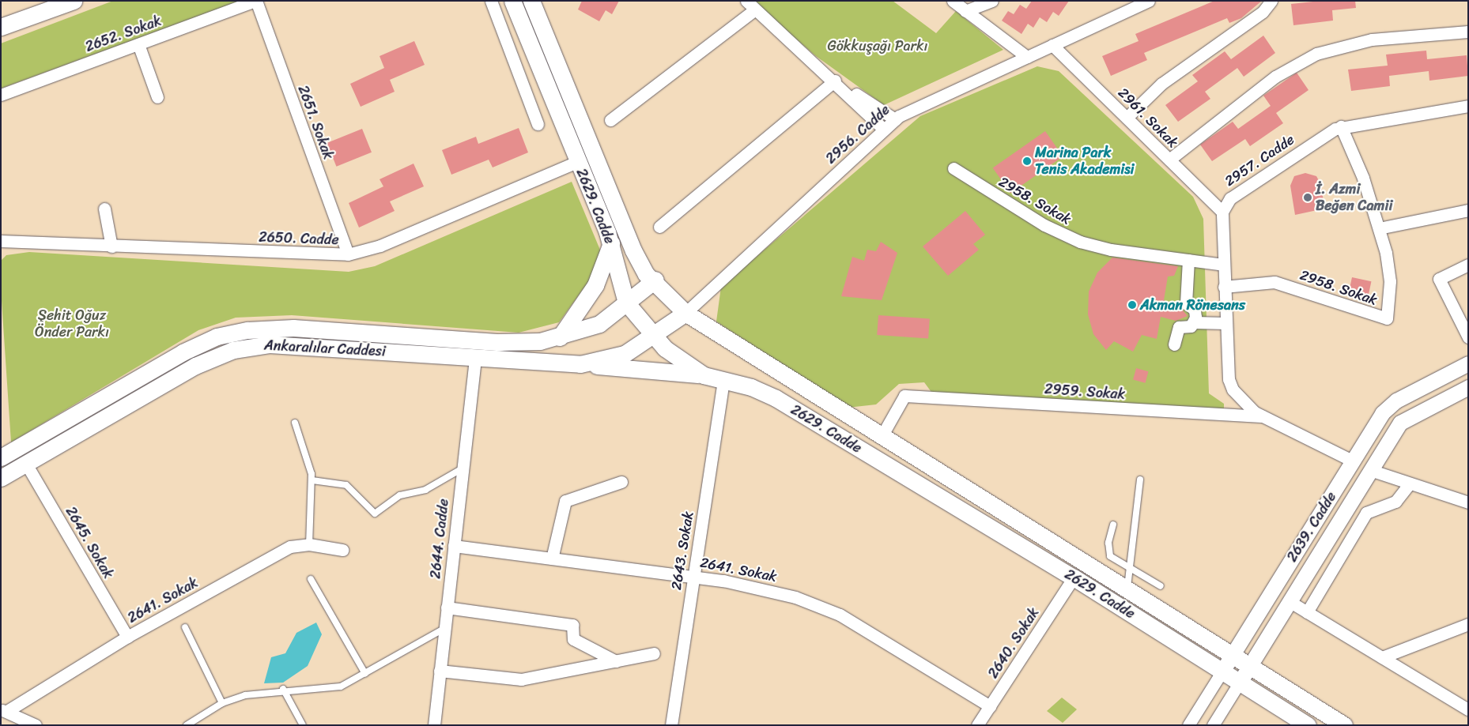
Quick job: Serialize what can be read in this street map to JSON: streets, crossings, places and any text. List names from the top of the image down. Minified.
{"streets":{"main road":["2629. Cadde","Ankaralılar Caddesi"],"street":["2652. Sokak","2961. Sokak","2651. Sokak","2956. Cadde","2957. Cadde","2958. Sokak","2650. Cadde","2959. Sokak","2639. Cadde","2644. Cadde","2645. Sokak","2643. Sokak","2641. Sokak","2640. Sokak"]},"crossings":[["2652. Sokak","2651. Sokak"],["2961. Sokak","2956. Cadde"],["2961. Sokak","2957. Cadde"],["2651. Sokak","2650. Cadde"],["2956. Cadde","2629. Cadde"],["2956. Cadde","Ankaralılar Caddesi"],["2957. Cadde","2958. Sokak"],["2629. Cadde","2650. Cadde"],["2629. Cadde","Ankaralılar Caddesi"],["2629. Cadde","2959. Sokak"],["2629. Cadde","2639. Cadde"],["2629. Cadde","2643. Sokak"],["2629. Cadde","2640. Sokak"],["Ankaralılar Caddesi","2644. Cadde"],["Ankaralılar Caddesi","2645. Sokak"],["2644. Cadde","2641. Sokak"],["2645. Sokak","2641. Sokak"],["2643. Sokak","2641. Sokak"],["2641. Sokak","2640. Sokak"]],"parks":["Gökkuşağı Parkı","Şehit Oğuz Önder Parkı"],"places":["Marina Park Tenis Akademisi","İ. Azmi Beğen Camii","Akman Rönesans"]}
